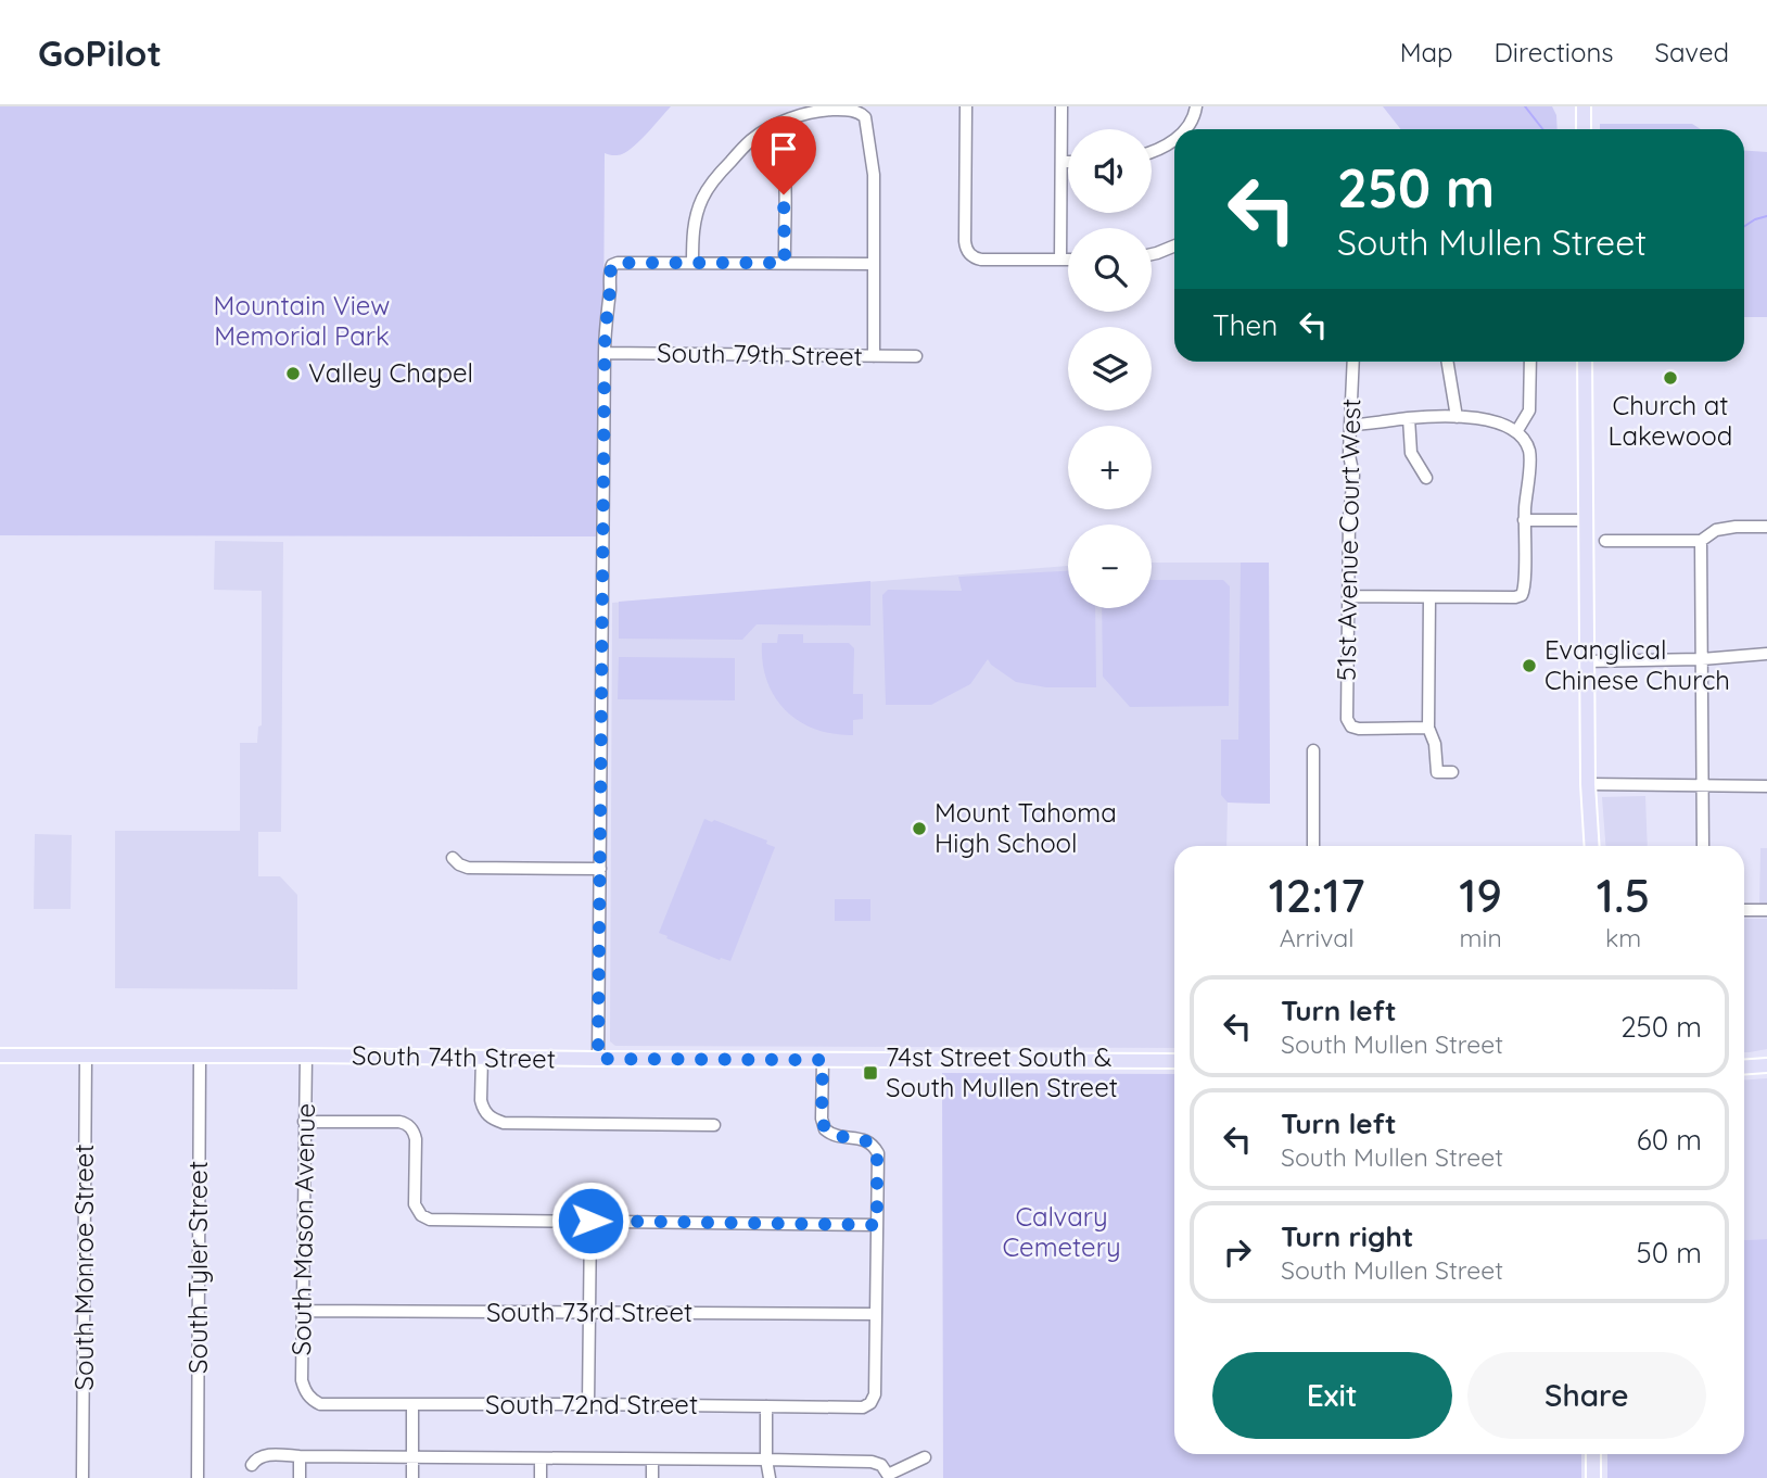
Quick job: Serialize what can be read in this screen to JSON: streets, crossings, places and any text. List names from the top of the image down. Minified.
{"streets":{"main road":["South 74th Street"],"street":["South 79th Street","51st Avenue Court West","South Mason Avenue","South Monroe Street","South Tyler Street","South 73rd Street","South 72nd Street"]},"crossings":[["South 74th Street","South Mason Avenue"],["South 74th Street","South Monroe Street"],["South 74th Street","South Tyler Street"],["South Mason Avenue","South 73rd Street"],["South Mason Avenue","South 72nd Street"],["South 73rd Street","South 72nd Street"]],"parks":["Mountain View Memorial Park","Calvary Cemetery"],"places":{"other":["Valley Chapel","Church at Lakewood","Evanglical Chinese Church","Mount Tahoma High School"],"transit":["74st Street South & South Mullen Street"]},"page":{"header":"GoPilot","nav":["Map","Directions","Saved"],"map_buttons":["+","−"],"turn":["250 m","South Mullen Street"],"then":"Then","eta":["12:17","Arrival","19","min","1.5","km"],"list":[{"name":"Turn left","note":"South Mullen Street","value":"250 m"},{"name":"Turn left","note":"South Mullen Street","value":"60 m"},{"name":"Turn right","note":"South Mullen Street","value":"50 m"}],"buttons":["Exit","Share"]}}
